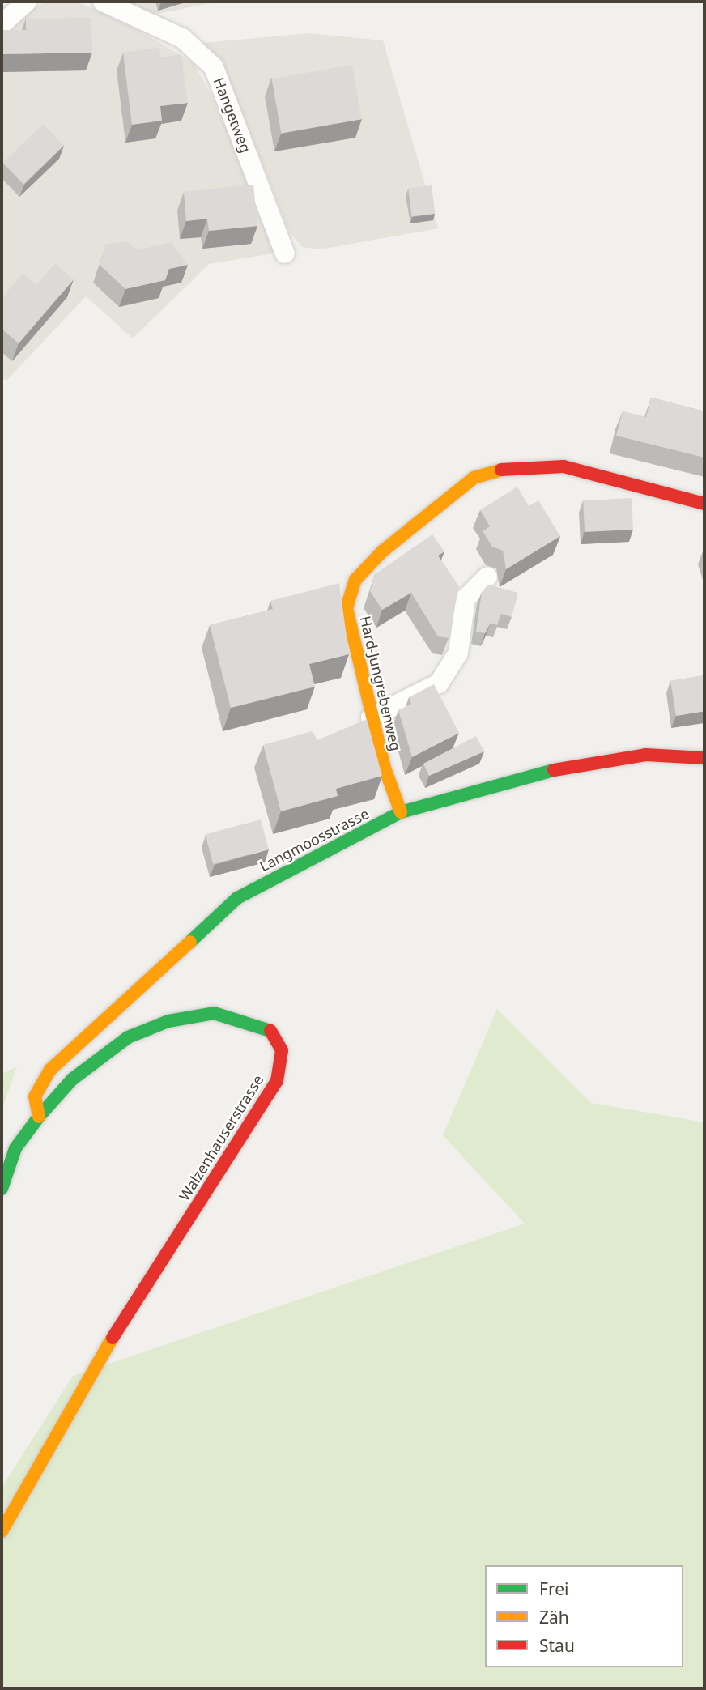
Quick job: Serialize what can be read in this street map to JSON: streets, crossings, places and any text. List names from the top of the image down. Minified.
{"streets":{"street":["Hangetweg","Hard-Jungrebenweg","Langmoosstrasse","Walzenhauserstrasse"]},"crossings":[["Hard-Jungrebenweg","Langmoosstrasse"],["Langmoosstrasse","Walzenhauserstrasse"]],"legend":["Frei","Zäh","Stau"]}
